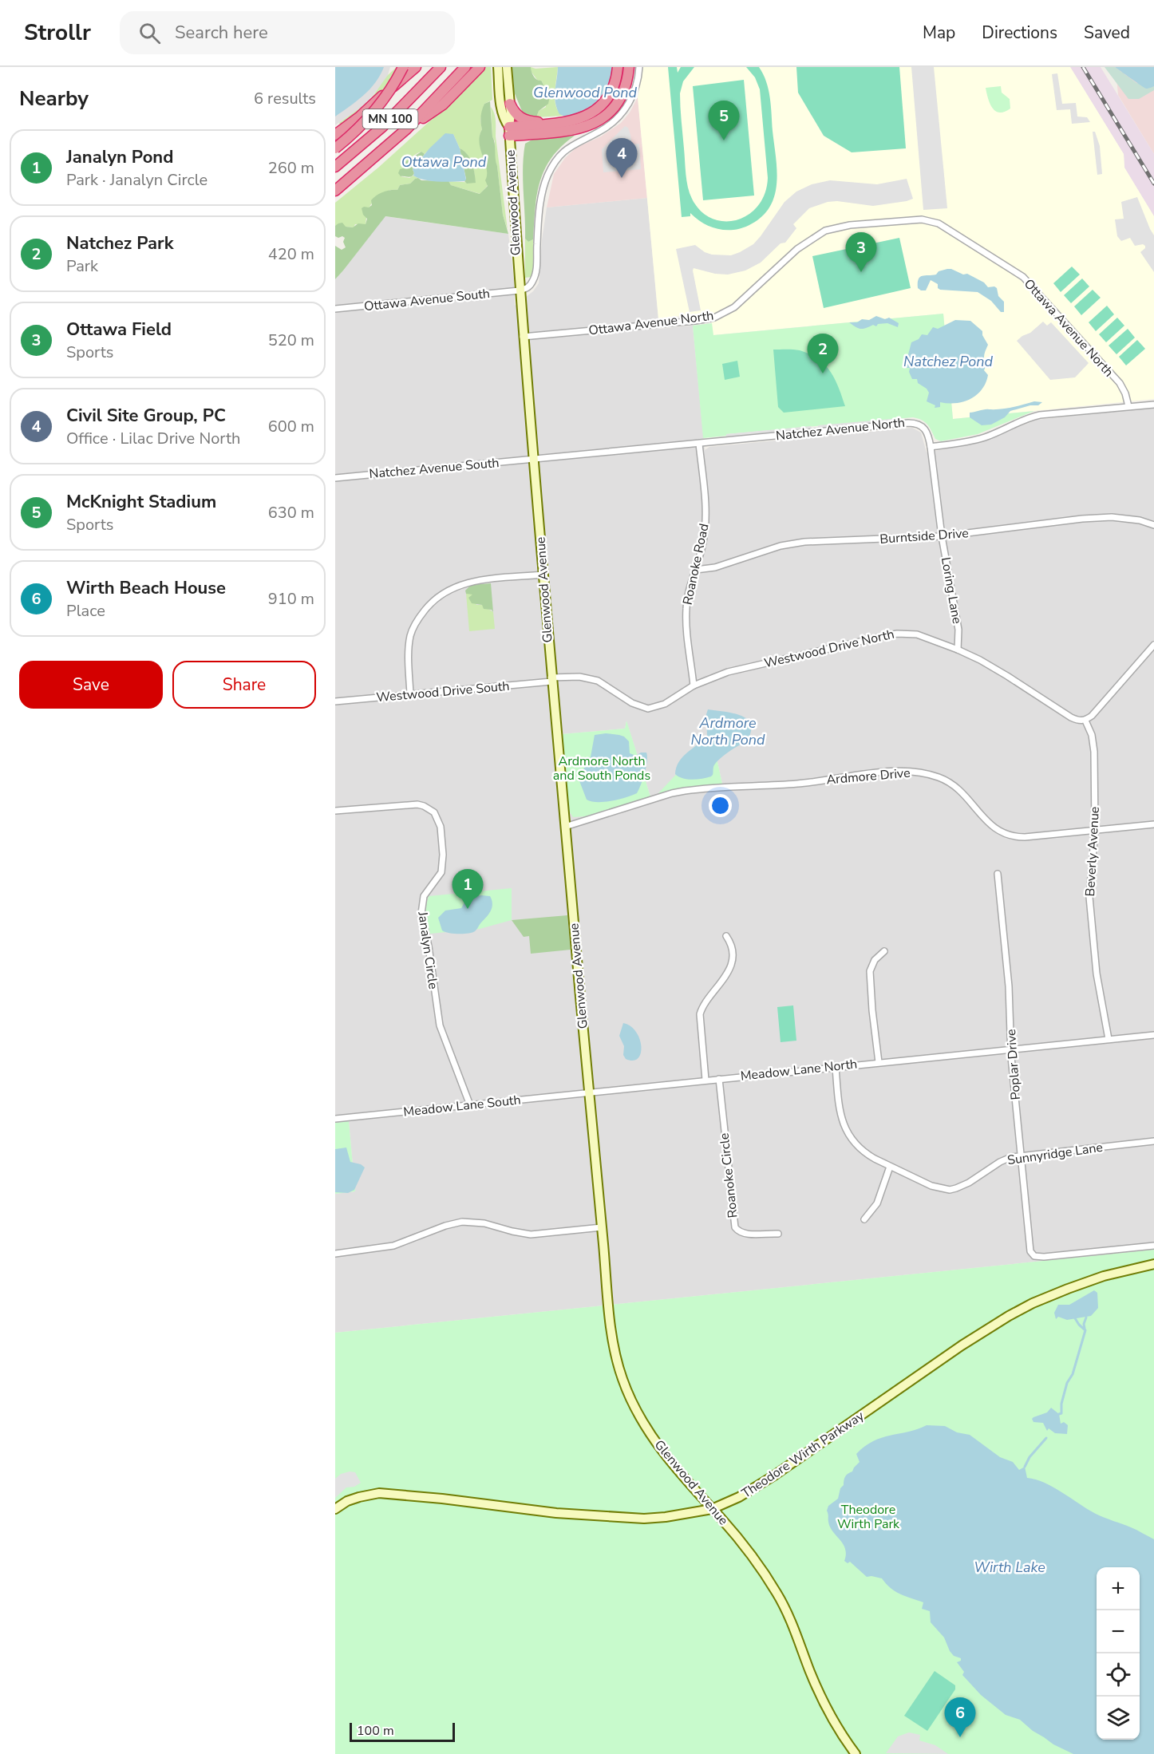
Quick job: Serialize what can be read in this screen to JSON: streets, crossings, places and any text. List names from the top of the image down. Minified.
{"streets":{"highway":["MN 100"],"street":["Glenwood Avenue","Ottawa Avenue South","Ottawa Avenue North","Natchez Avenue North","Natchez Avenue South","Burntside Drive","Roanoke Road","Loring Lane","Westwood Drive North","Westwood Drive South","Ardmore Drive","Beverly Avenue","Janalyn Circle","Poplar Drive","Meadow Lane North","Meadow Lane South","Sunnyridge Lane","Roanoke Circle","Theodore Wirth Parkway"]},"crossings":[["Glenwood Avenue","Ottawa Avenue South"],["Glenwood Avenue","Ottawa Avenue North"],["Glenwood Avenue","Natchez Avenue North"],["Glenwood Avenue","Natchez Avenue South"],["Glenwood Avenue","Westwood Drive North"],["Glenwood Avenue","Westwood Drive South"],["Glenwood Avenue","Ardmore Drive"],["Glenwood Avenue","Meadow Lane South"],["Glenwood Avenue","Theodore Wirth Parkway"],["Natchez Avenue North","Natchez Avenue South"],["Natchez Avenue North","Roanoke Road"],["Natchez Avenue North","Loring Lane"],["Burntside Drive","Roanoke Road"],["Burntside Drive","Loring Lane"],["Roanoke Road","Westwood Drive North"],["Loring Lane","Westwood Drive North"],["Westwood Drive North","Westwood Drive South"],["Westwood Drive North","Beverly Avenue"],["Ardmore Drive","Beverly Avenue"],["Beverly Avenue","Meadow Lane North"],["Janalyn Circle","Meadow Lane South"],["Poplar Drive","Meadow Lane North"],["Poplar Drive","Sunnyridge Lane"],["Meadow Lane North","Sunnyridge Lane"],["Meadow Lane North","Roanoke Circle"]],"water":["Glenwood Pond","Ottawa Pond","Natchez Pond","Ardmore North Pond","Wirth Lake"],"parks":["Ardmore North and South Ponds","Theodore Wirth Park"],"scale_bar":"100 m","page":{"header":"Strollr","search":"Search here","nav":["Map","Directions","Saved"],"heading":["Nearby","6 results"],"pins":["5","4","3","2","1","6"],"list":[{"mark":"1","name":"Janalyn Pond","note":"Park · Janalyn Circle","value":"260 m"},{"mark":"2","name":"Natchez Park","note":"Park","value":"420 m"},{"mark":"3","name":"Ottawa Field","note":"Sports","value":"520 m"},{"mark":"4","name":"Civil Site Group, PC","note":"Office · Lilac Drive North","value":"600 m"},{"mark":"5","name":"McKnight Stadium","note":"Sports","value":"630 m"},{"mark":"6","name":"Wirth Beach House","note":"Place","value":"910 m"}],"buttons":["Save","Share"],"map_buttons":["+","−"],"scale":"100 m"}}
